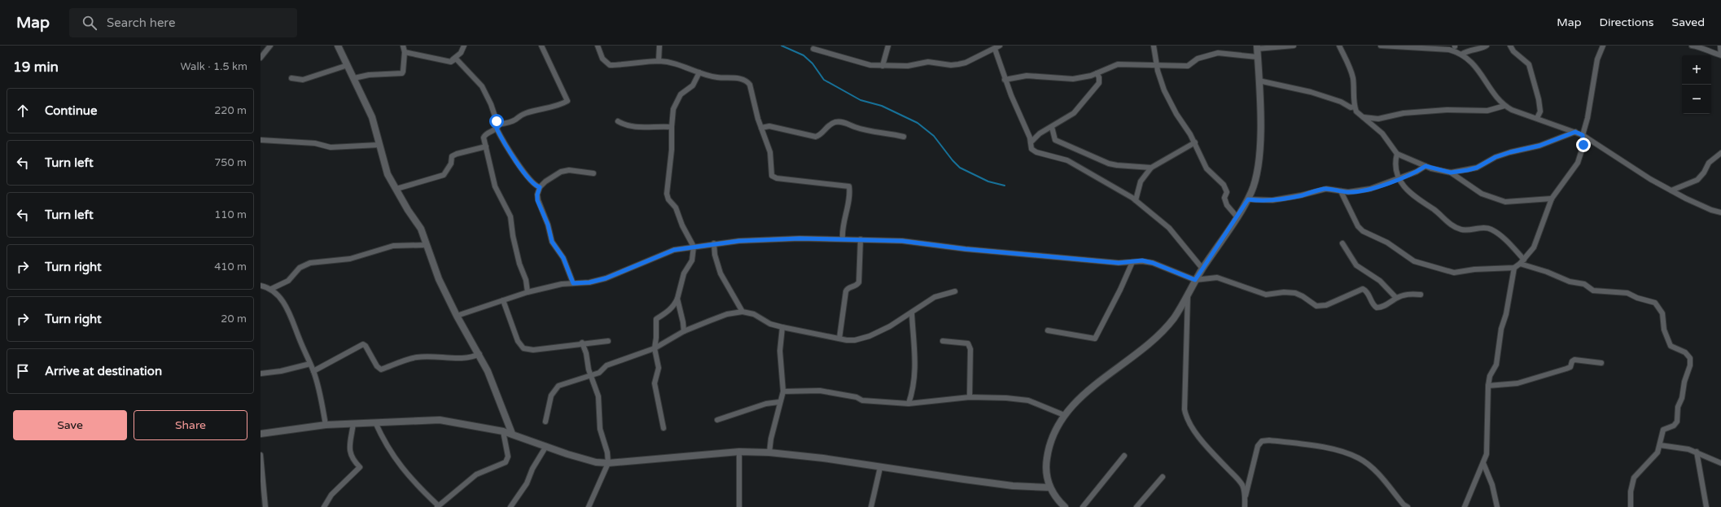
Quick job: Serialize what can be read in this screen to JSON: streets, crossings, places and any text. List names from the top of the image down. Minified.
{"page":{"header":"Map","search":"Search here","nav":["Map","Directions","Saved"],"heading":["19 min","Walk · 1.5 km"],"map_buttons":["+","−"],"list":[["Continue","220 m"],["Turn left","750 m"],["Turn left","110 m"],["Turn right","410 m"],["Turn right","20 m"],"Arrive at destination"],"buttons":["Save","Share"]}}
